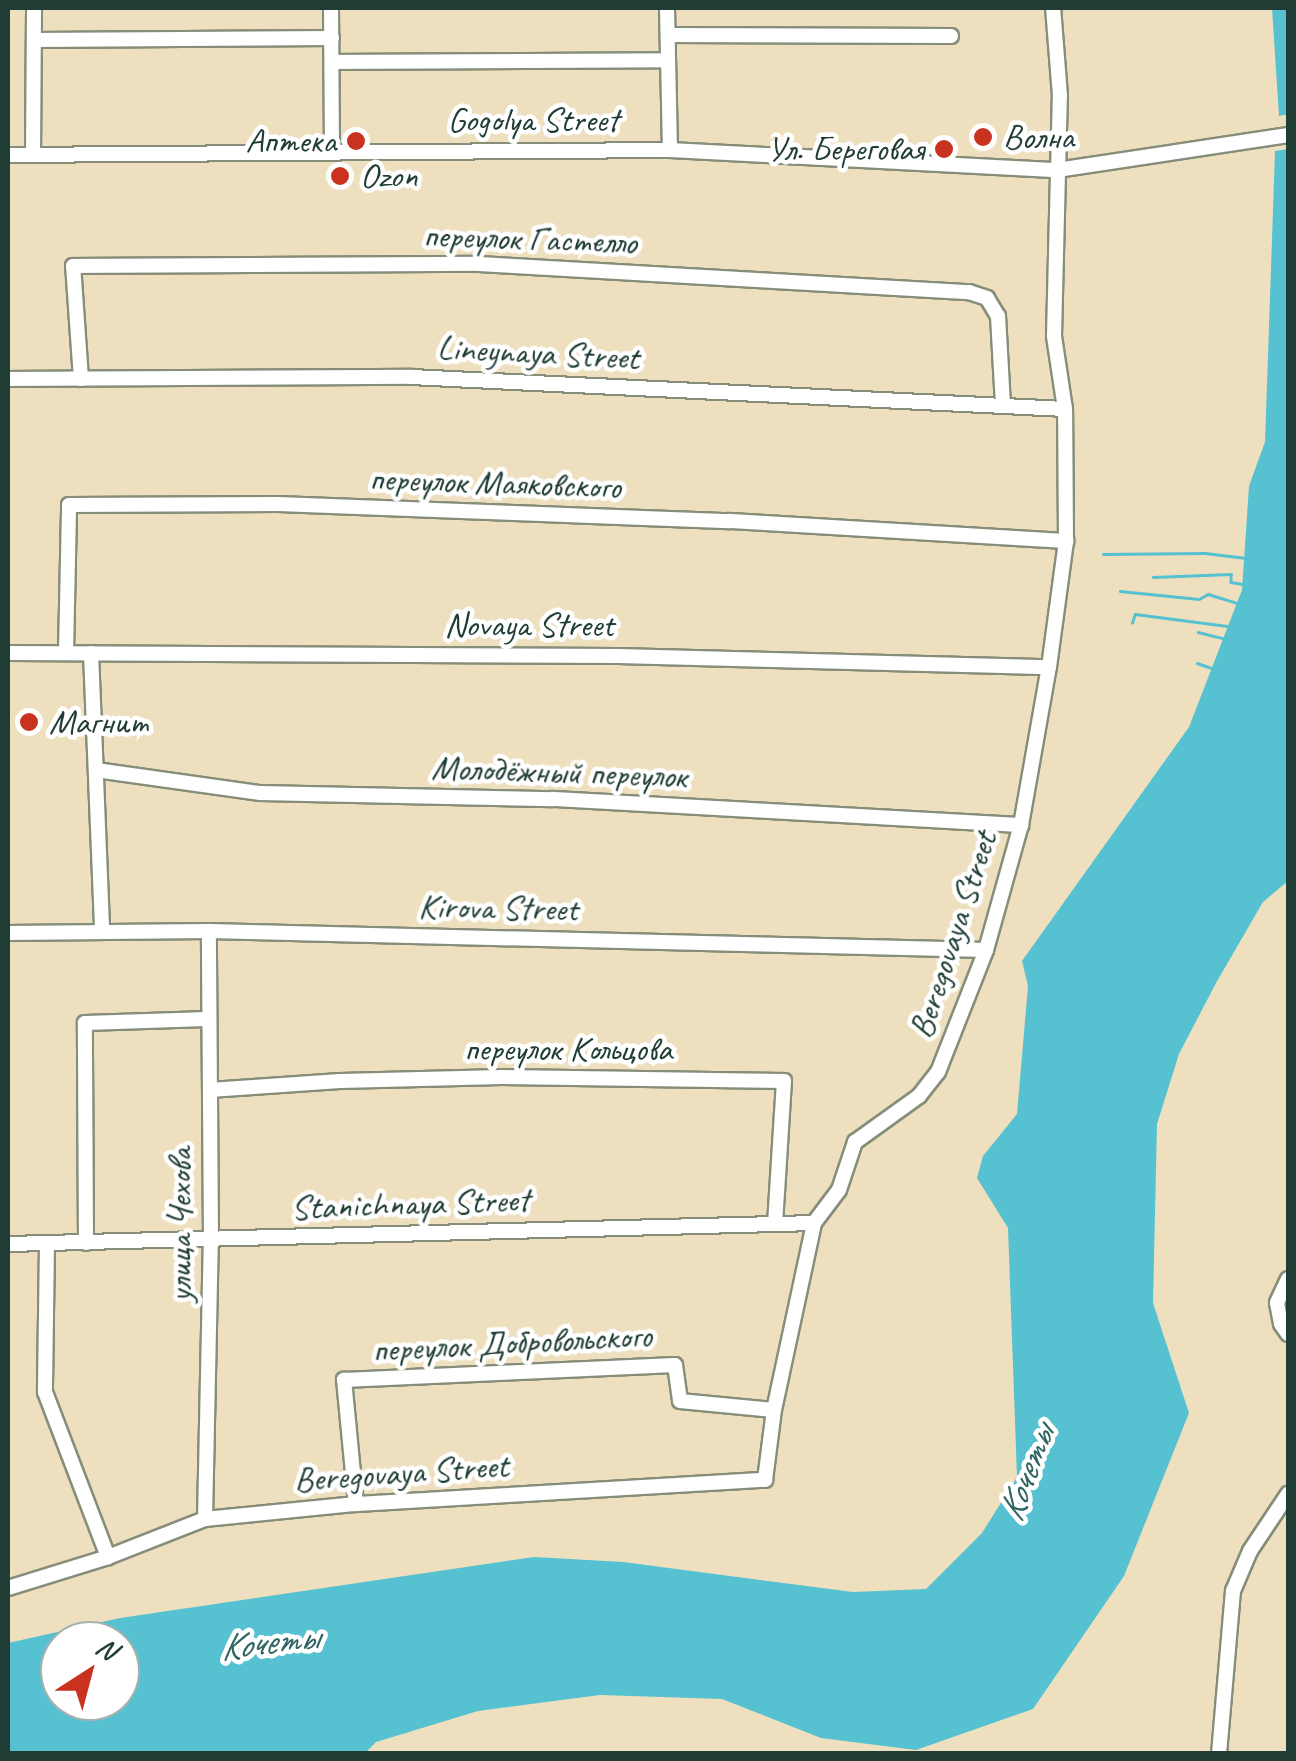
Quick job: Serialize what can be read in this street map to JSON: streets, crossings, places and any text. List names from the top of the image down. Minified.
{"streets":{"street":["Gogolya Street","переулок Гастелло","Lineynaya Street","переулок Маяковского","Novaya Street","Молодёжный переулок","Kirova Street","Beregovaya Street","переулок Кольцова","Stanichnaya Street","улица Чехова","переулок Добровольского"]},"crossings":[["Gogolya Street","Beregovaya Street"],["переулок Гастелло","Lineynaya Street"],["Lineynaya Street","Beregovaya Street"],["переулок Маяковского","Novaya Street"],["переулок Маяковского","Beregovaya Street"],["Novaya Street","Beregovaya Street"],["Молодёжный переулок","Beregovaya Street"],["Kirova Street","Beregovaya Street"],["Kirova Street","улица Чехова"],["Beregovaya Street","Stanichnaya Street"],["Beregovaya Street","улица Чехова"],["Beregovaya Street","переулок Добровольского"],["переулок Кольцова","Stanichnaya Street"],["переулок Кольцова","улица Чехова"],["Stanichnaya Street","улица Чехова"]],"water":["Кочеты"],"places":["Волна","Аптека","Ул. Береговая","Ozon","Магнит"],"north":"top right"}
